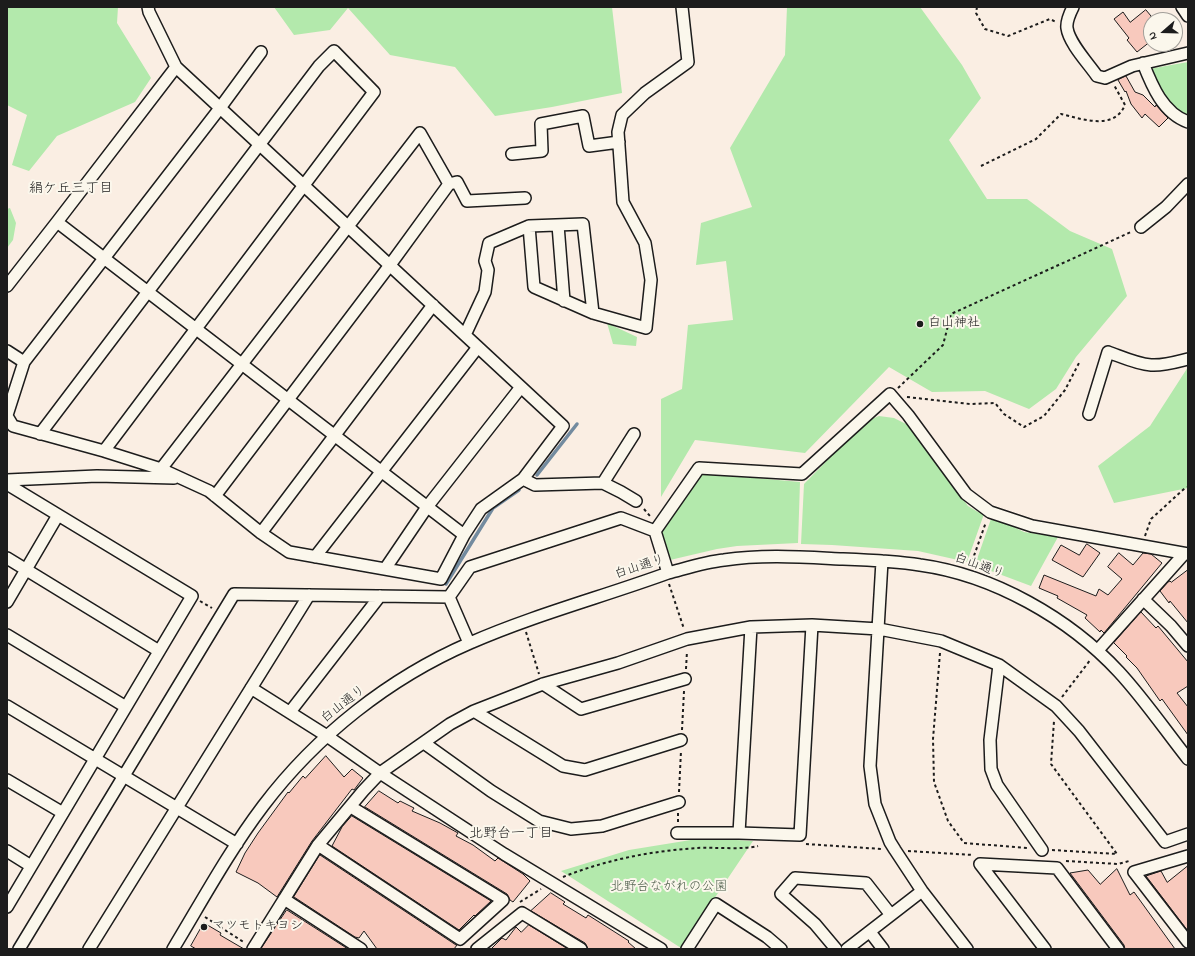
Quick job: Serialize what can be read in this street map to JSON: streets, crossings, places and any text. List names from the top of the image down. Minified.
{"streets":{"street":["白山通り"]},"districts":["絹ケ丘三丁目","北野台一丁目"],"parks":["北野台ながれの公園"],"places":["白山神社","マツモトキヨシ"],"north":"left"}
